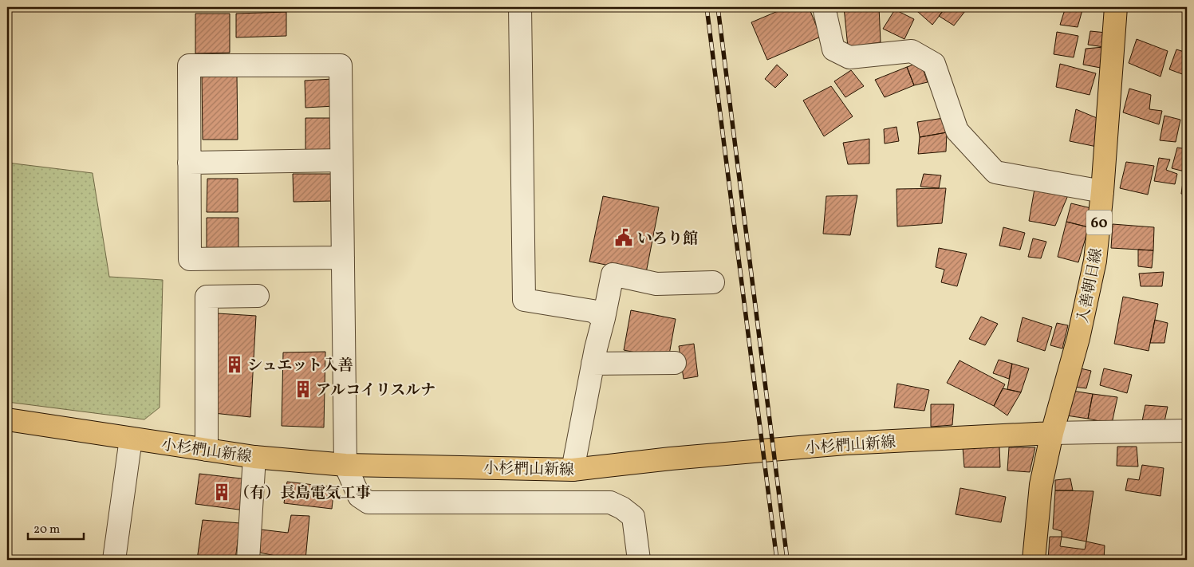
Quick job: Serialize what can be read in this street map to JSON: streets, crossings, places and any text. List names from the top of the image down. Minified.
{"streets":{"main road":["60","入善朝日線","小杉椚山新線"]},"crossings":[["入善朝日線","小杉椚山新線"]],"places":{"public building":["いろり館"],"building":["シュエット入善","アルコイリスルナ","（有）長島電気工事"]},"scale_bar":"20 m"}
